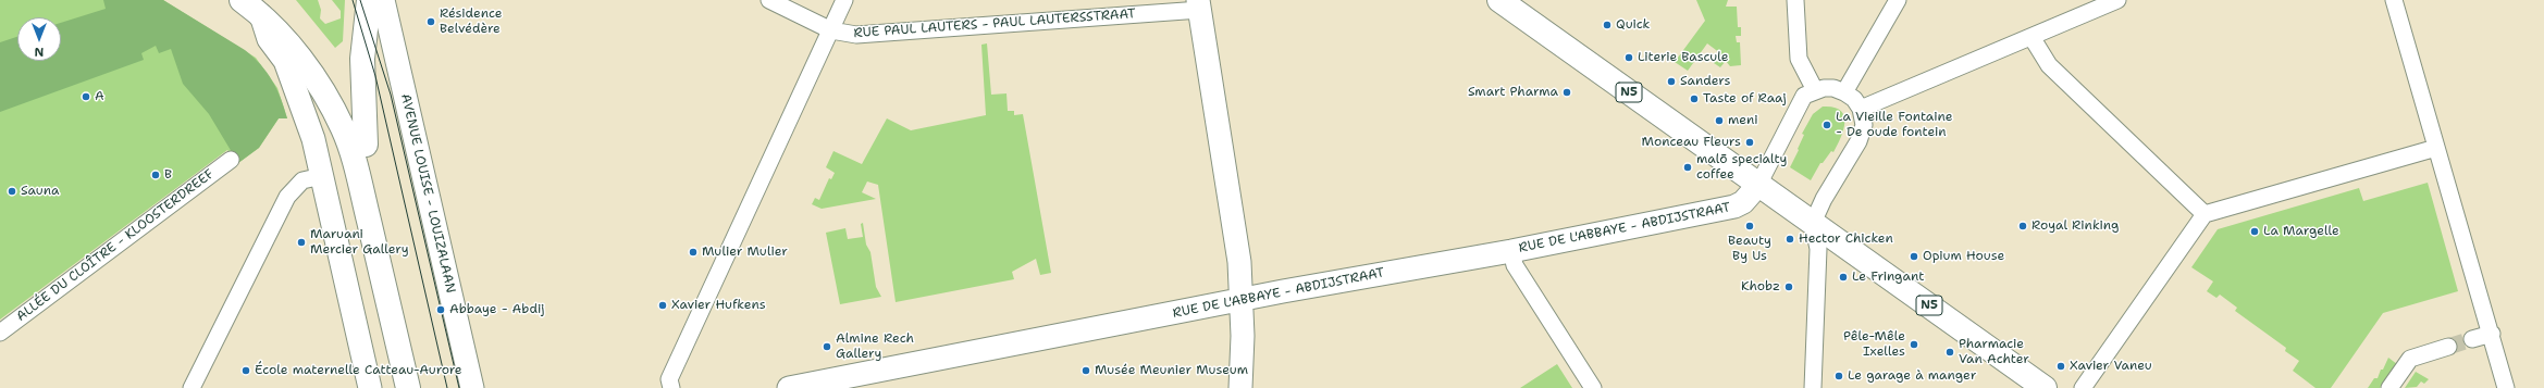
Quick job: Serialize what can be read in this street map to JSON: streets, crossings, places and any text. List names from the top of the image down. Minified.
{"streets":{"main road":["N5","AVENUE LOUISE - LOUIZALAAN","RUE DE L'ABBAYE - ABDIJSTRAAT"],"street":["RUE PAUL LAUTERS - PAUL LAUTERSSTRAAT","ALLÉE DU CLOÎTRE - KLOOSTERDREEF"]},"crossings":[["N5","RUE DE L'ABBAYE - ABDIJSTRAAT"]],"places":["Résidence Belvédère","Quick","Literie Bascule","Sanders","Smart Pharma","A","Taste of Raaj","meni","La Vieille Fontaine - De oude fontein","Monceau Fleurs","malō specialty coffee","B","Sauna","Beauty By Us","Royal Rinking","La Margelle","Hector Chicken","Maruani Mercier Gallery","Mulier Mulier","Opium House","Le Fringant","Khobz","Xavier Hufkens","Abbaye - Abdij","Pêle-Mêle Ixelles","Almine Rech Gallery","Pharmacie Van Achter","Xavier Vaneu","École maternelle Catteau-Aurore","Musée Meunier Museum","Le garage à manger"],"north":"bottom"}
